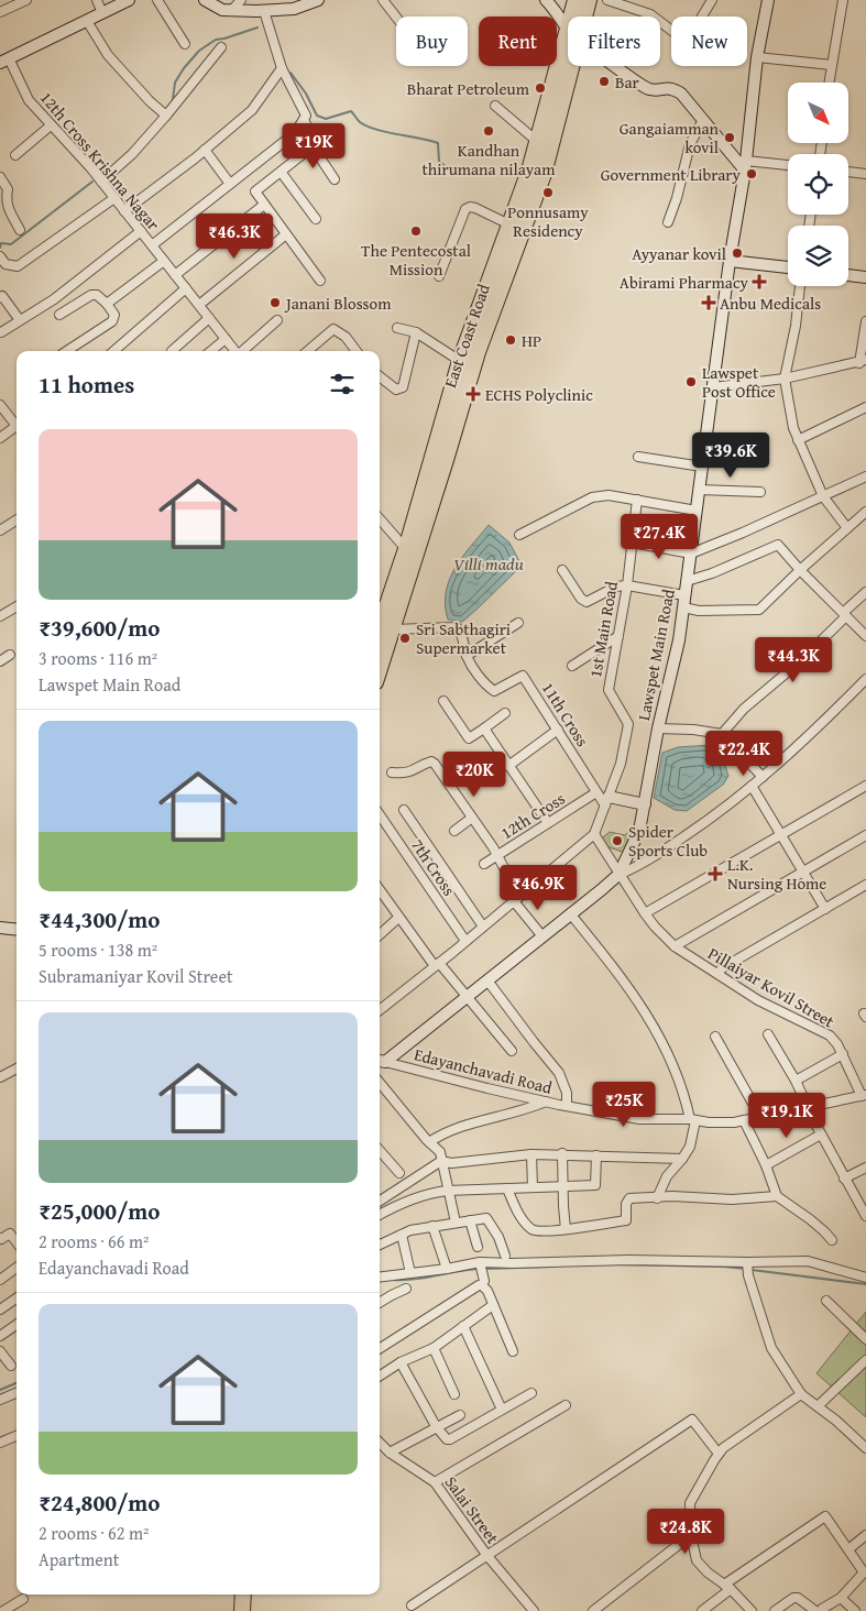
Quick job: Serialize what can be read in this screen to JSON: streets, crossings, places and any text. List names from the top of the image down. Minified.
{"streets":{"highway":["East Coast Road"],"street":["12th Cross Krishna Nagar","1st Main Road","Lawspet Main Road","11th Cross","12th Cross","7th Cross","Pillaiyar Kovil Street","Edayanchavadi Road","Salai Street"]},"crossings":[["East Coast Road","11th Cross"],["1st Main Road","11th Cross"],["1st Main Road","7th Cross"],["1st Main Road","Pillaiyar Kovil Street"],["Lawspet Main Road","Pillaiyar Kovil Street"],["Lawspet Main Road","Edayanchavadi Road"],["11th Cross","12th Cross"],["Pillaiyar Kovil Street","Edayanchavadi Road"]],"water":["Villi madu"],"places":{"other":["Bar","Bharat Petroleum","Kandhan thirumana nilayam","Gangaiamman kovil","Government Library","Ponnusamy Residency","The Pentecostal Mission","Ayyanar kovil","Janani Blossom","HP","Lawspet Post Office","Sri Sabthagiri Supermarket","Spider Sports Club"],"health":["Abirami Pharmacy","Anbu Medicals","ECHS Polyclinic","L.K. Nursing Home"]},"north":"bottom right","page":{"chip":["Buy","Rent","Filters","New"],"price":["₹19K","₹46.3K","₹39.6K","₹27.4K","₹44.3K","₹22.4K","₹20K","₹46.9K","₹25K","₹19.1K","₹24.8K"],"heading":"11 homes","list":[{"name":"₹39,600/mo","note":"3 rooms · 116 m² · Lawspet Main Road"},{"name":"₹44,300/mo","note":"5 rooms · 138 m² · Subramaniyar Kovil Street"},{"name":"₹25,000/mo","note":"2 rooms · 66 m² · Edayanchavadi Road"},{"name":"₹24,800/mo","note":"2 rooms · 62 m² · Apartment"}]}}
